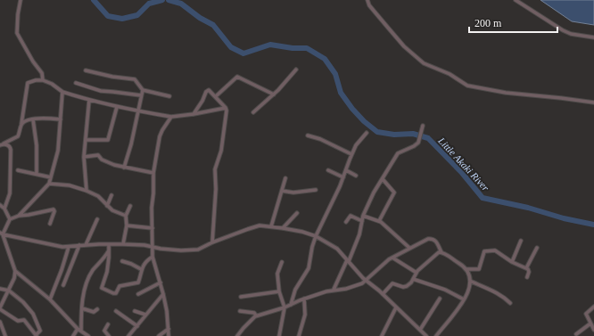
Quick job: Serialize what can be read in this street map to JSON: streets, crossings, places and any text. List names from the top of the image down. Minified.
{"water":["Little Akaki River"],"scale_bar":"200 m"}
